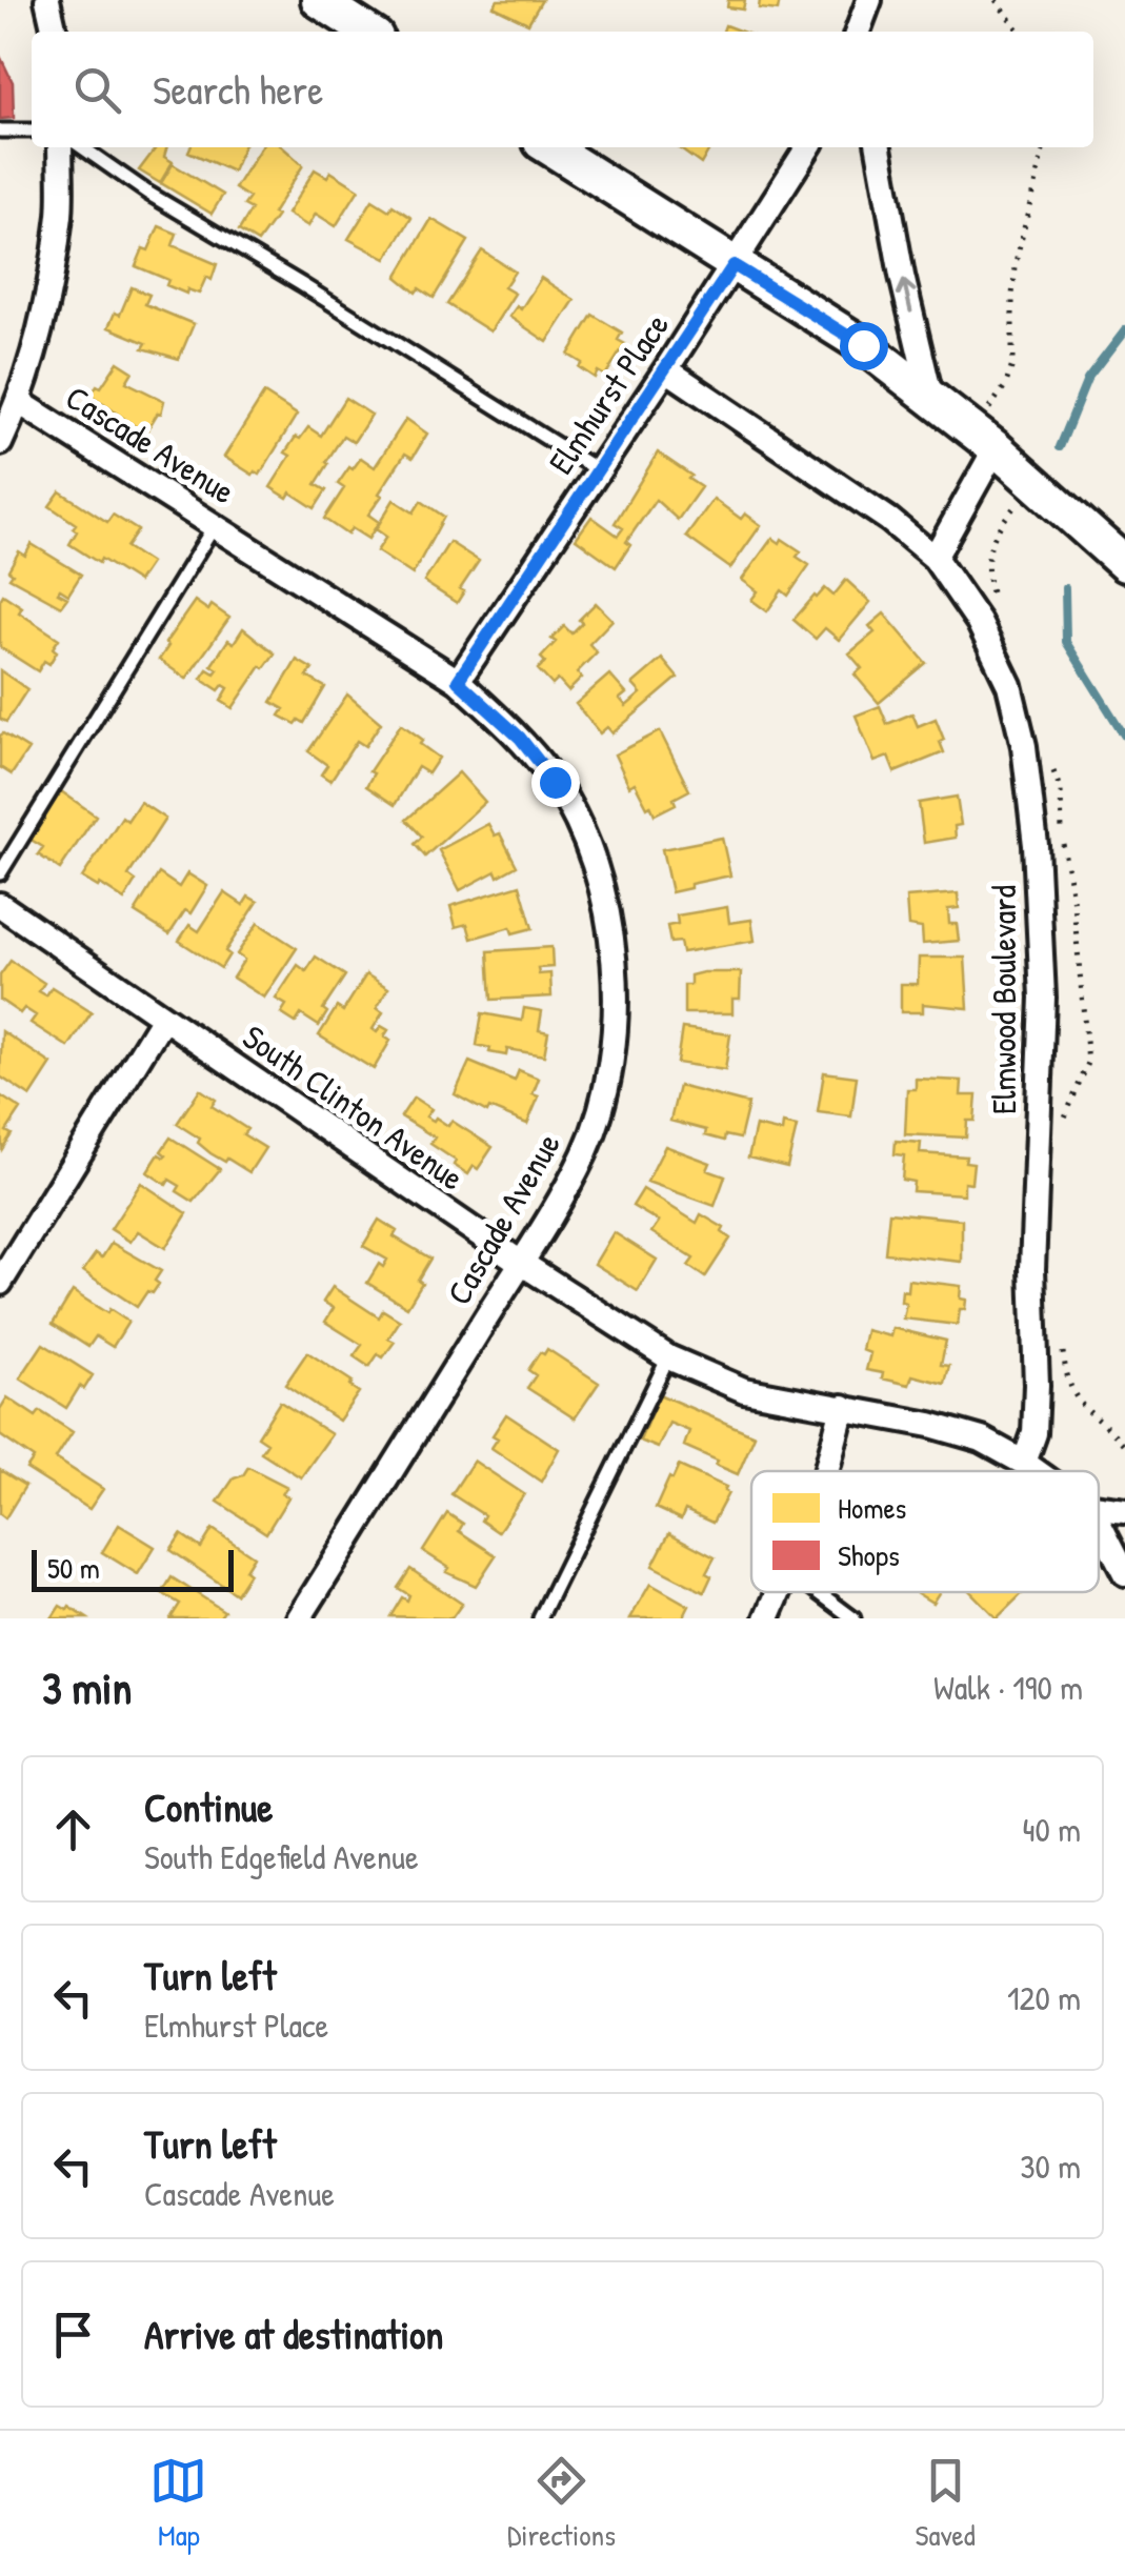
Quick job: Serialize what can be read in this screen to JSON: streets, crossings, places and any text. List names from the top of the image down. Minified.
{"streets":{"street":["Elmhurst Place","Cascade Avenue","Elmwood Boulevard","South Clinton Avenue"]},"crossings":[["Elmhurst Place","Cascade Avenue"],["Elmhurst Place","Elmwood Boulevard"],["Cascade Avenue","South Clinton Avenue"],["Elmwood Boulevard","South Clinton Avenue"]],"legend":["Homes","Shops"],"scale_bar":"50 m","page":{"search":"Search here","scale":"50 m","heading":["3 min","Walk · 190 m"],"list":[["Continue","South Edgefield Avenue","40 m"],["Turn left","Elmhurst Place","120 m"],["Turn left","Cascade Avenue","30 m"],"Arrive at destination"],"nav":["Map","Directions","Saved"]}}
